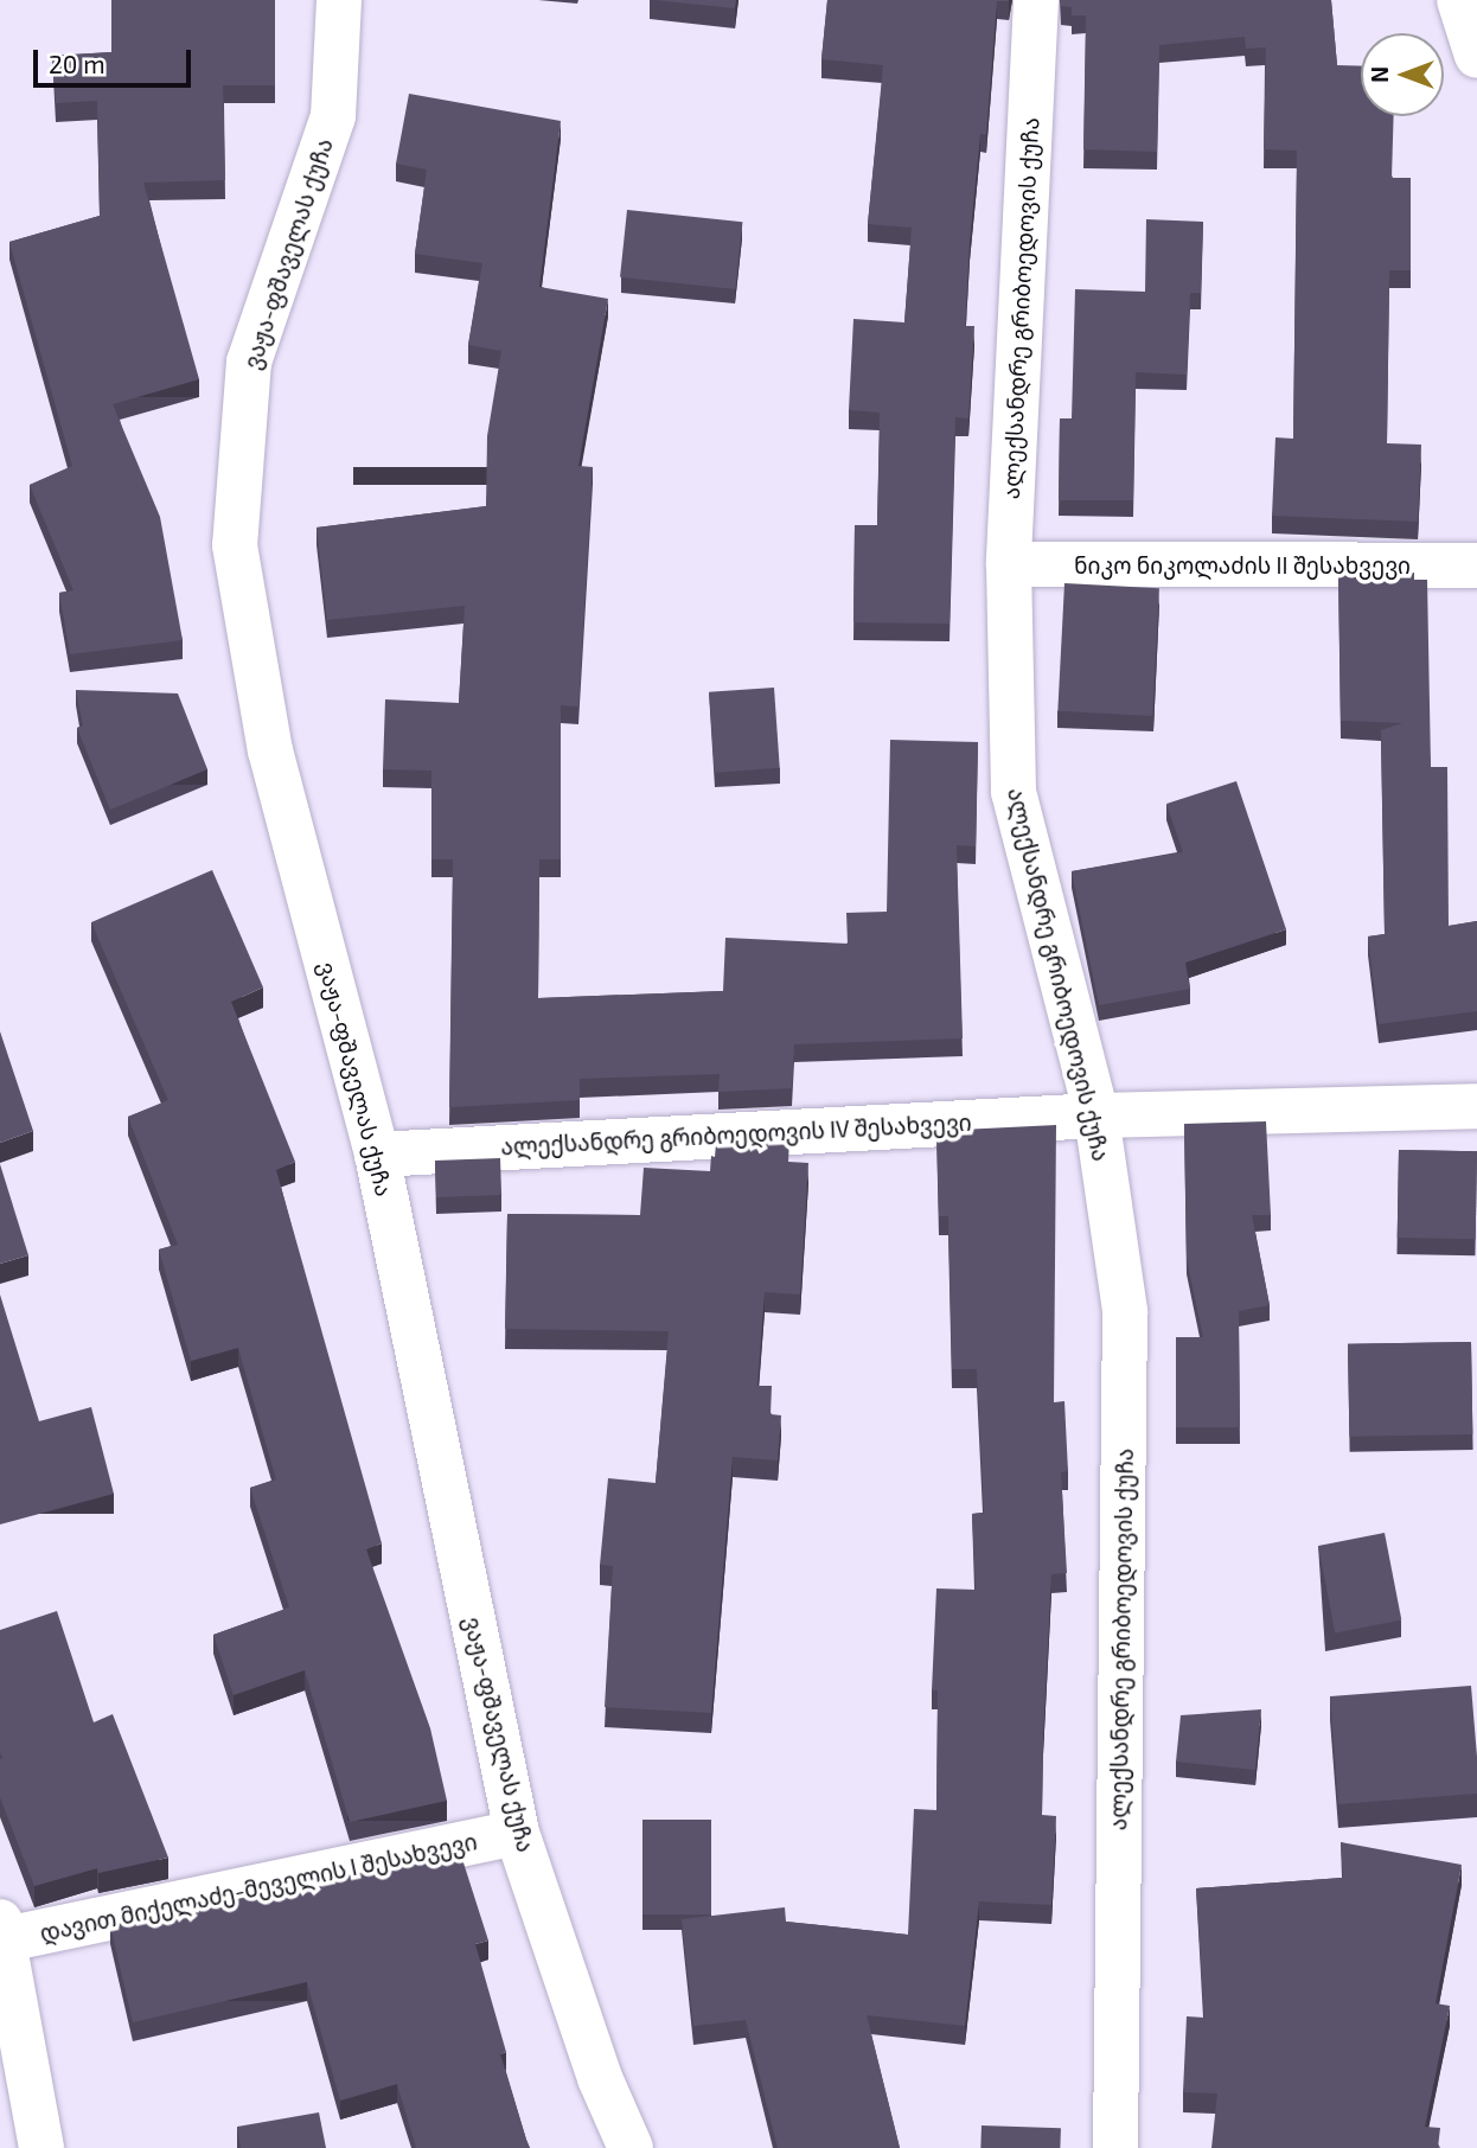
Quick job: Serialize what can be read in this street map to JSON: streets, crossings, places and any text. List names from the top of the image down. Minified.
{"streets":{"street":["ვაჟა-ფშაველას ქუჩა","ალექსანდრე გრიბოედოვის ქუჩა","ნიკო ნიკოლაძის II შესახვევი","ალექსანდრე გრიბოედოვის IV შესახვევი","დავით მიქელაძე-მეველის I შესახვევი"]},"crossings":[["ვაჟა-ფშაველას ქუჩა","ალექსანდრე გრიბოედოვის IV შესახვევი"],["ვაჟა-ფშაველას ქუჩა","დავით მიქელაძე-მეველის I შესახვევი"],["ალექსანდრე გრიბოედოვის ქუჩა","ნიკო ნიკოლაძის II შესახვევი"],["ალექსანდრე გრიბოედოვის ქუჩა","ალექსანდრე გრიბოედოვის IV შესახვევი"]],"scale_bar":"20 m","north":"left"}
